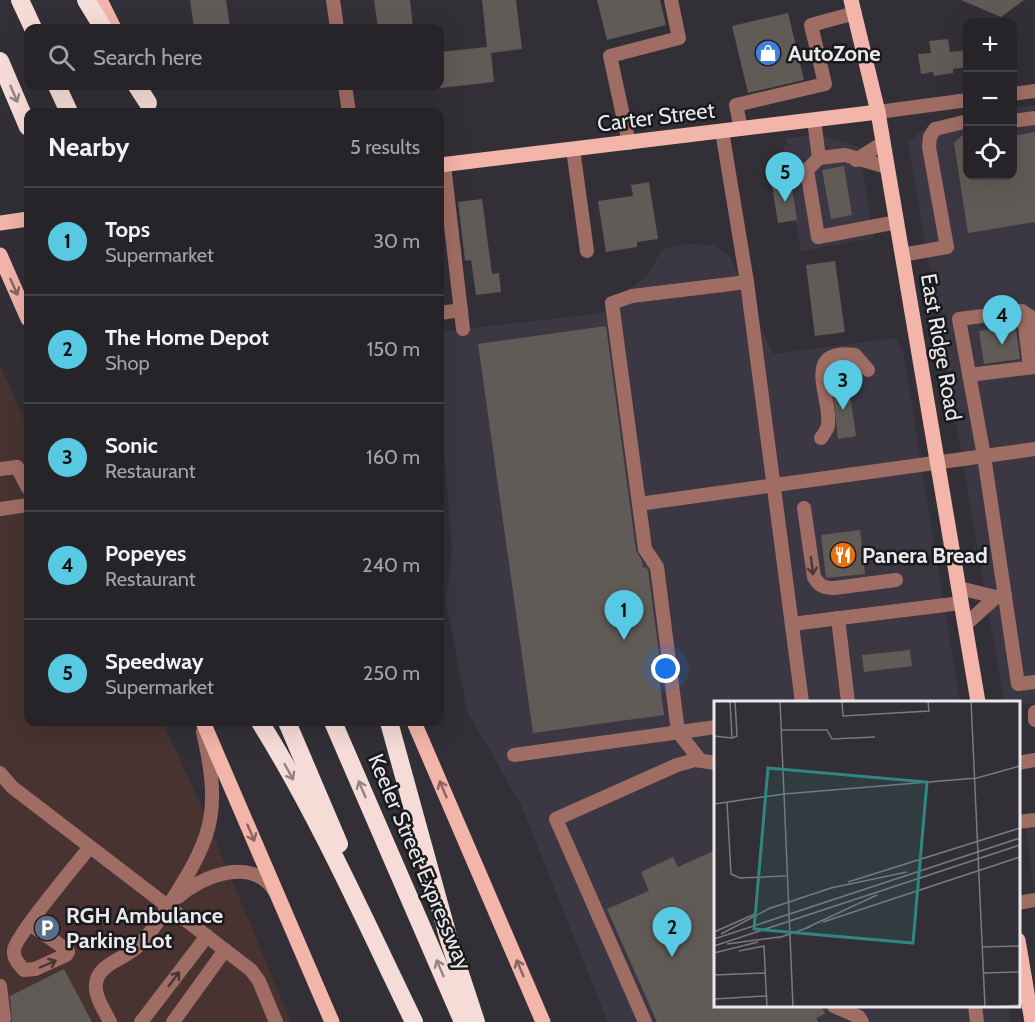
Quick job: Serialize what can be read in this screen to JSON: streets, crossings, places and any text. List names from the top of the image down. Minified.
{"streets":{"highway":["Keeler Street Expressway"],"main road":["Carter Street","East Ridge Road"]},"crossings":[["Carter Street","East Ridge Road"]],"places":{"shop":["AutoZone"],"restaurant":["Panera Bread"],"parking":["RGH Ambulance Parking Lot"]},"page":{"map_buttons":["+","−"],"search":"Search here","heading":["Nearby","5 results"],"pins":["5","4","3","1","2"],"list":[{"mark":"1","name":"Tops","note":"Supermarket","value":"30 m"},{"mark":"2","name":"The Home Depot","note":"Shop","value":"150 m"},{"mark":"3","name":"Sonic","note":"Restaurant","value":"160 m"},{"mark":"4","name":"Popeyes","note":"Restaurant","value":"240 m"},{"mark":"5","name":"Speedway","note":"Supermarket","value":"250 m"}]}}
